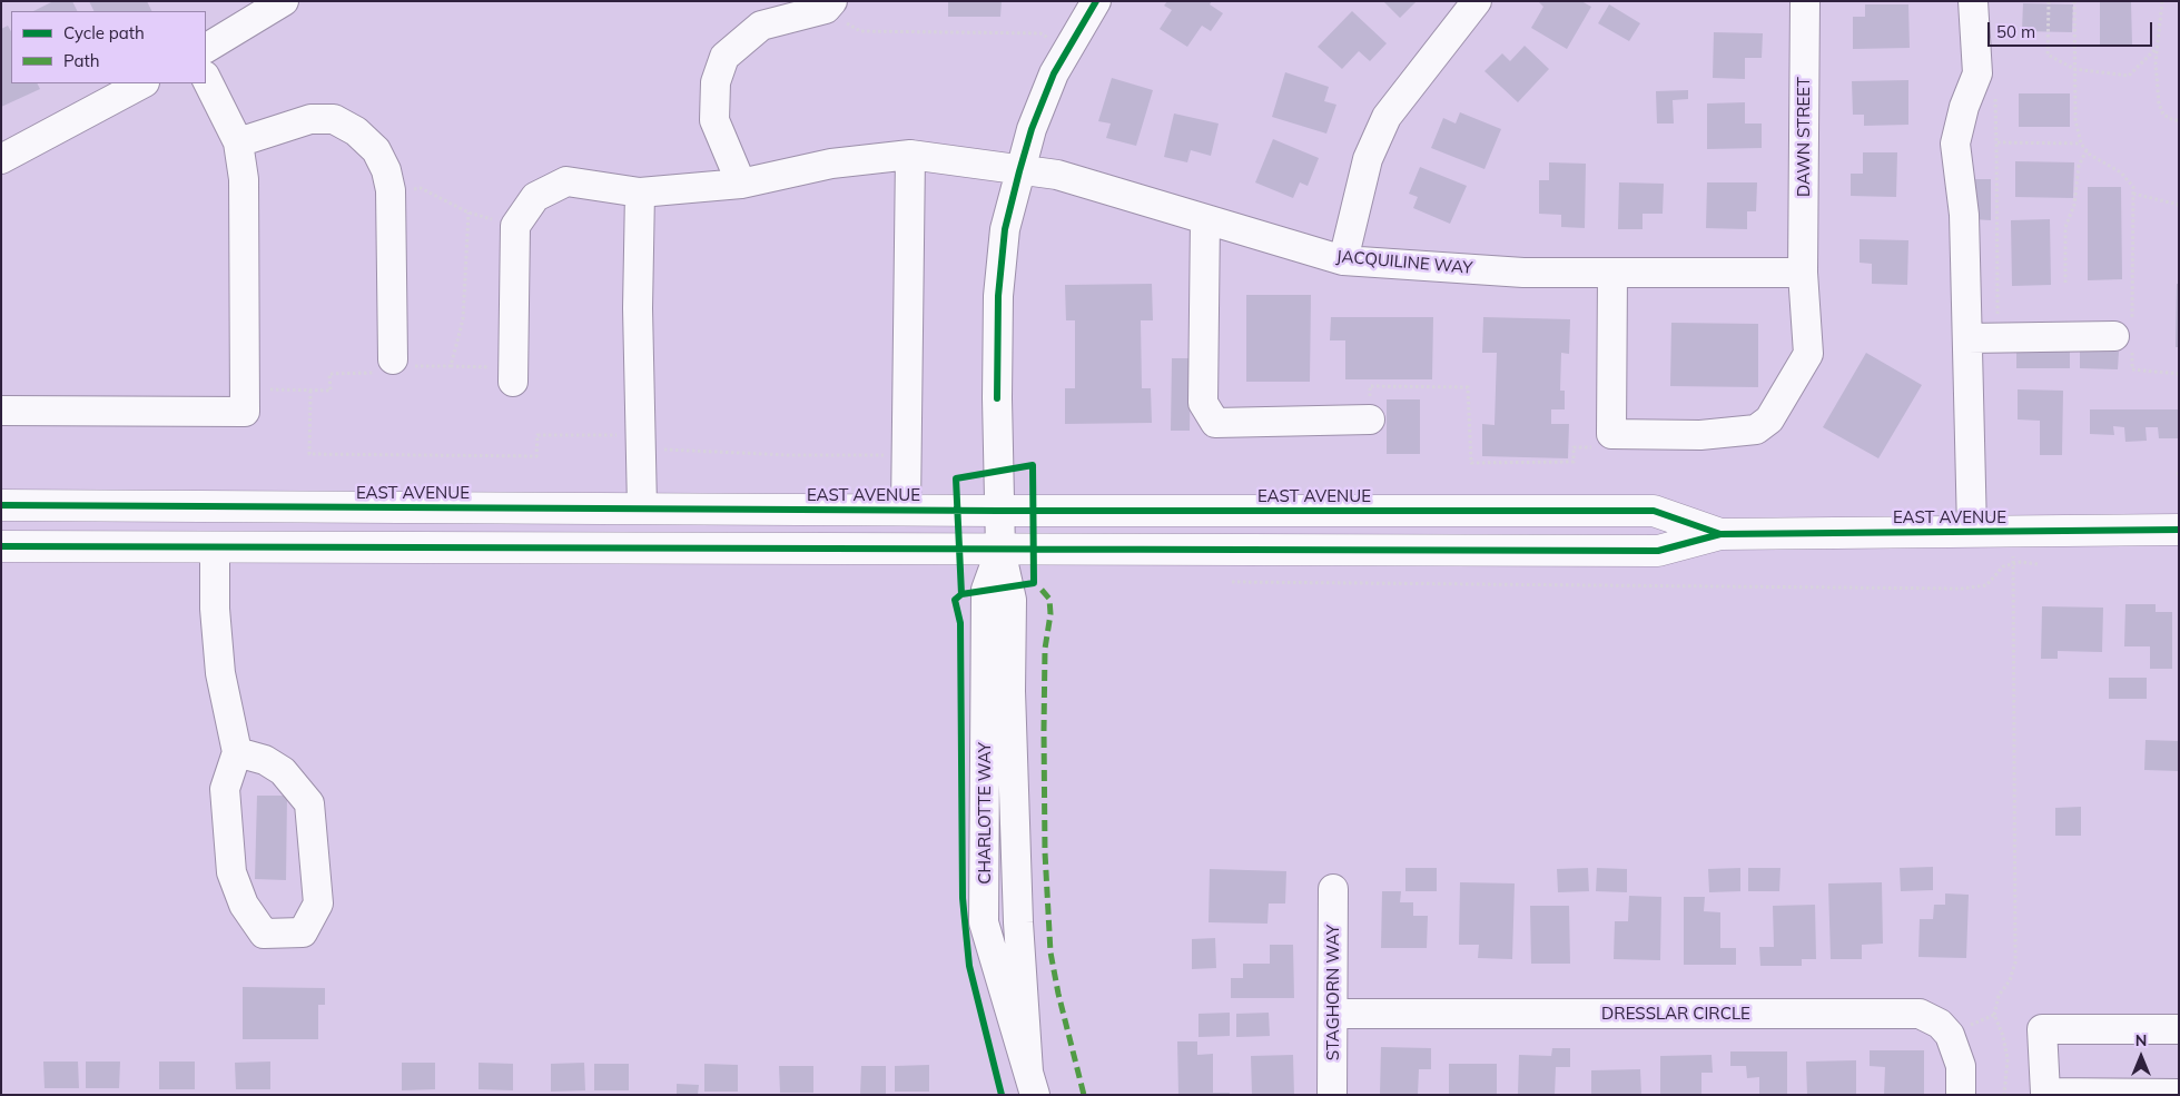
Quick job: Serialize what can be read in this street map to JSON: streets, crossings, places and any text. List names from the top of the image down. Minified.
{"streets":{"main road":["EAST AVENUE"],"street":["DAWN STREET","JACQUILINE WAY","CHARLOTTE WAY","STAGHORN WAY","DRESSLAR CIRCLE"]},"crossings":[["DAWN STREET","JACQUILINE WAY"],["JACQUILINE WAY","CHARLOTTE WAY"],["EAST AVENUE","CHARLOTTE WAY"],["STAGHORN WAY","DRESSLAR CIRCLE"]],"legend":["Cycle path","Path"],"scale_bar":"50 m","north":"top"}
